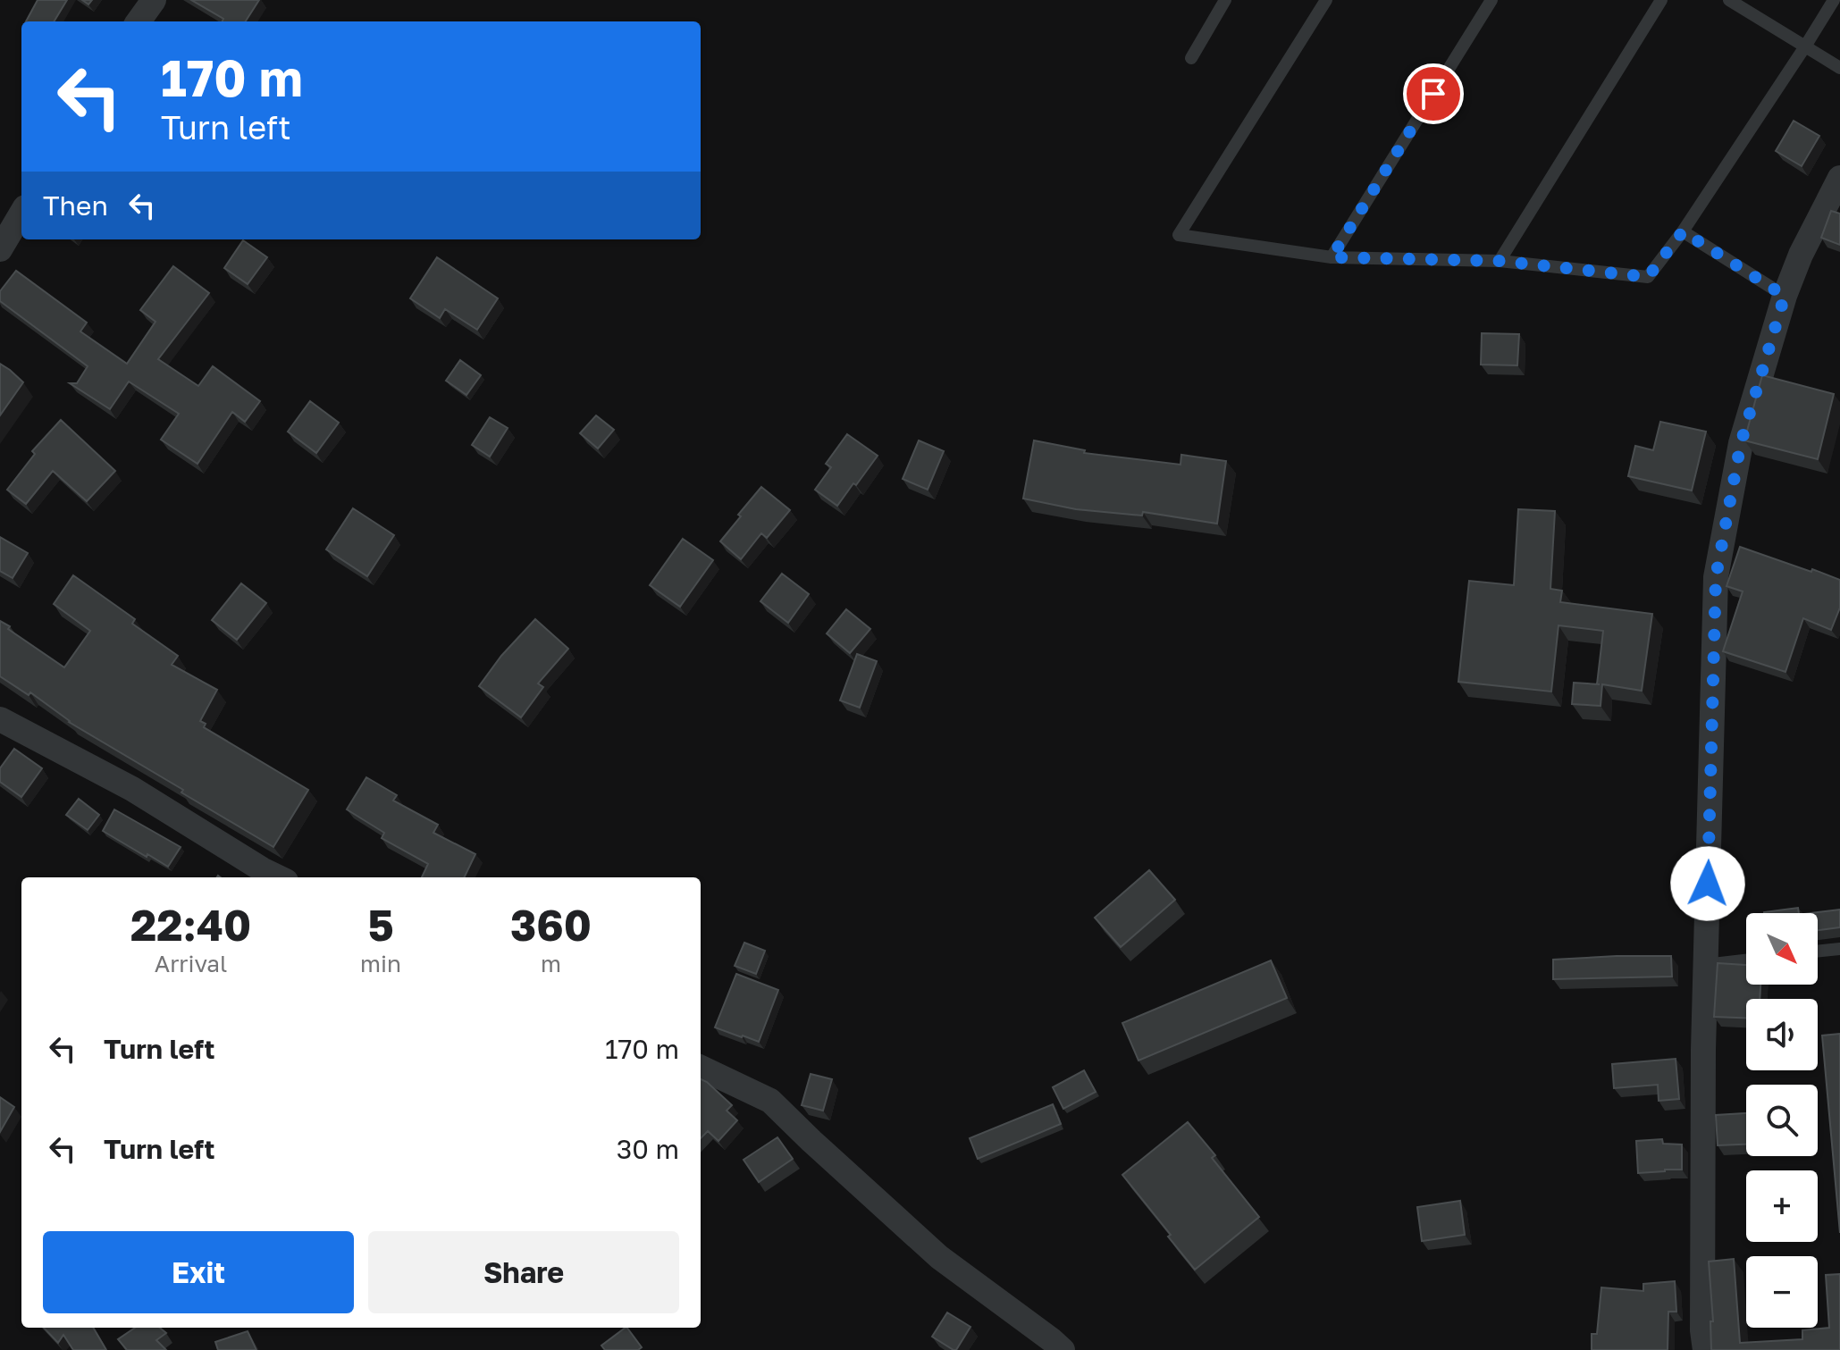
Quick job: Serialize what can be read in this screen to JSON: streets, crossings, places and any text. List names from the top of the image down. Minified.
{"north":"bottom right","page":{"turn":["170 m","Turn left"],"then":"Then","eta":["22:40","Arrival","5","min","360","m"],"map_buttons":["+","−"],"list":[{"name":"Turn left","value":"170 m"},{"name":"Turn left","value":"30 m"}],"buttons":["Exit","Share"]}}
